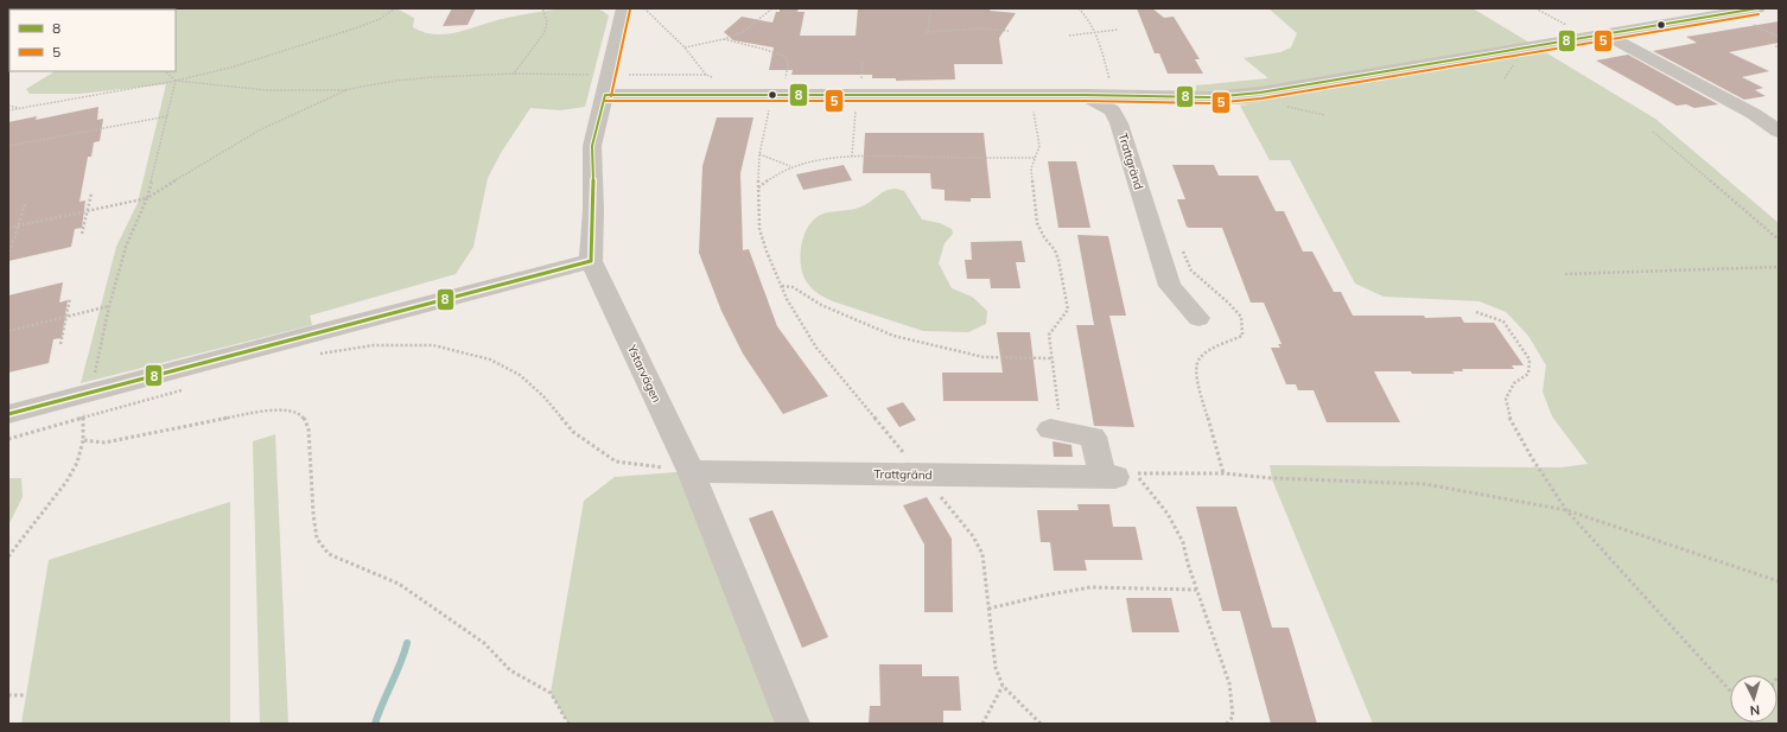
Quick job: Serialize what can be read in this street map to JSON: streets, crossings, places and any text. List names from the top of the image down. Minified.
{"streets":{"street":["Trattgränd","Ystarvägen"]},"crossings":[["Trattgränd","Ystarvägen"]],"lines":["transit line 8","transit line 5"],"legend":["8","5"],"north":"bottom"}
